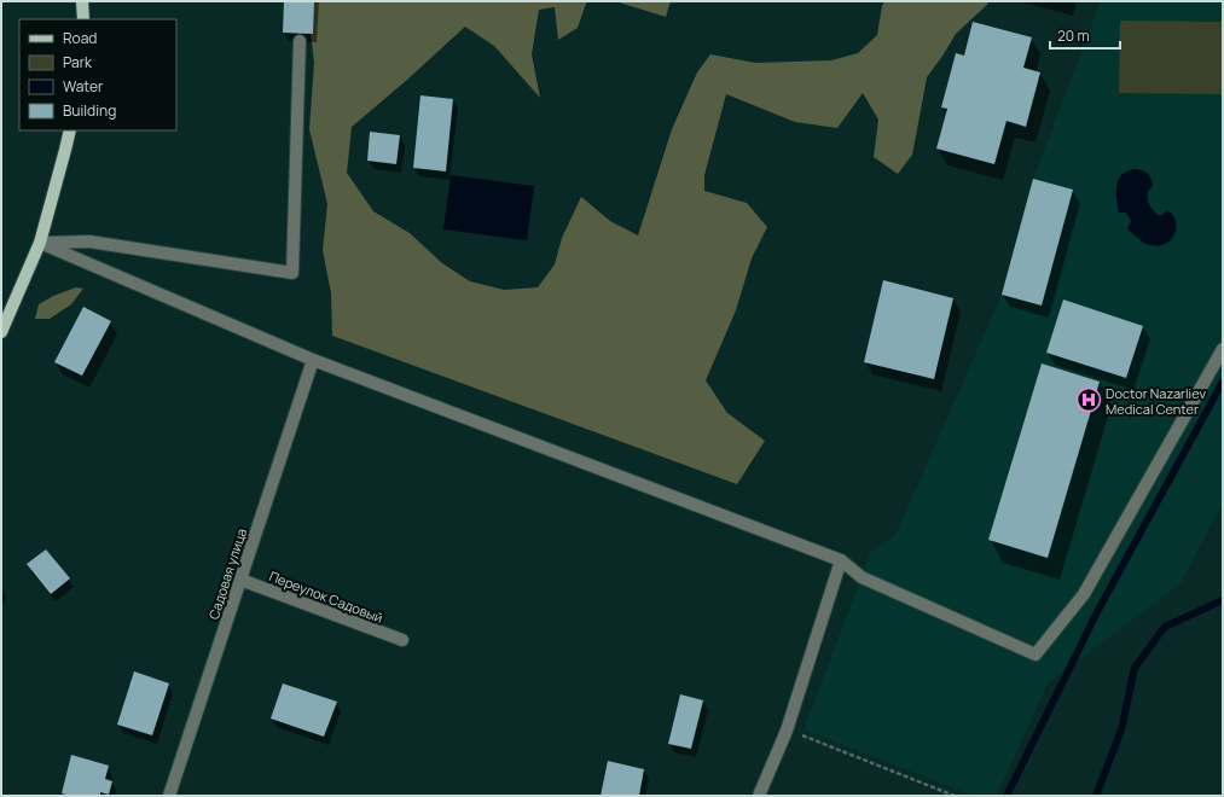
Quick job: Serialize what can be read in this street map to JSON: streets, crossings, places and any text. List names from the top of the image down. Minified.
{"streets":{"street":["Садовая улица","Переулок Садовый"]},"crossings":[["Садовая улица","Переулок Садовый"]],"places":{"hospital":["Doctor Nazarliev Medical Center"]},"legend":["Road","Park","Water","Building"],"scale_bar":"20 m"}
